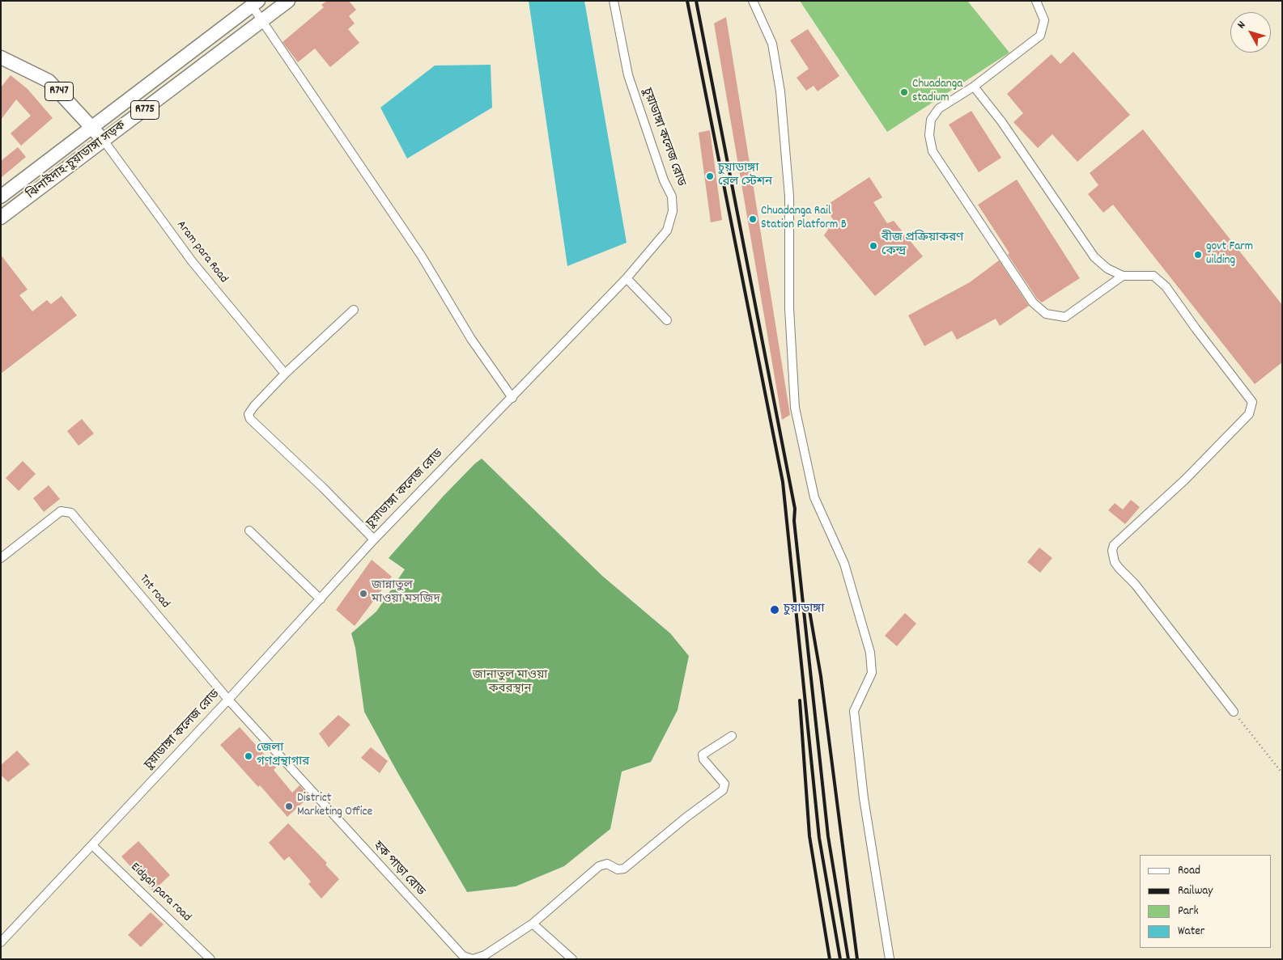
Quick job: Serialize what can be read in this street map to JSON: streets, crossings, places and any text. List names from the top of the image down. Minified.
{"streets":{"main road":["R747","R775","ঝিনাইদাহ-চুয়াডাঙ্গা সড়ক"],"street":["চুয়াডাঙ্গা কলেজ রোড","Aram para Road","Tnt road","হক পাড়া রোড","Eidgah para road"]},"crossings":[["R747","ঝিনাইদাহ-চুয়াডাঙ্গা সড়ক"],["R747","Aram para Road"],["চুয়াডাঙ্গা কলেজ রোড","Tnt road"],["চুয়াডাঙ্গা কলেজ রোড","হক পাড়া রোড"],["চুয়াডাঙ্গা কলেজ রোড","Eidgah para road"],["ঝিনাইদাহ-চুয়াডাঙ্গা সড়ক","Aram para Road"],["Tnt road","হক পাড়া রোড"]],"parks":["জানাতুল মাওয়া কবরস্থান"],"places":["Chuadanga stadium","চুয়াডাঙ্গা রেল স্টেশন","Chuadanga Rail Station Platform B","বীজ প্রক্রিয়াকরণ কেন্দ্র","govt Farm uilding","জান্নাতুল মাওয়া মসজিদ","চুয়াডাঙ্গা","জেলা গণগ্রন্থাগার","District Marketing Office"],"legend":["Road","Railway","Park","Water"],"north":"top left"}
